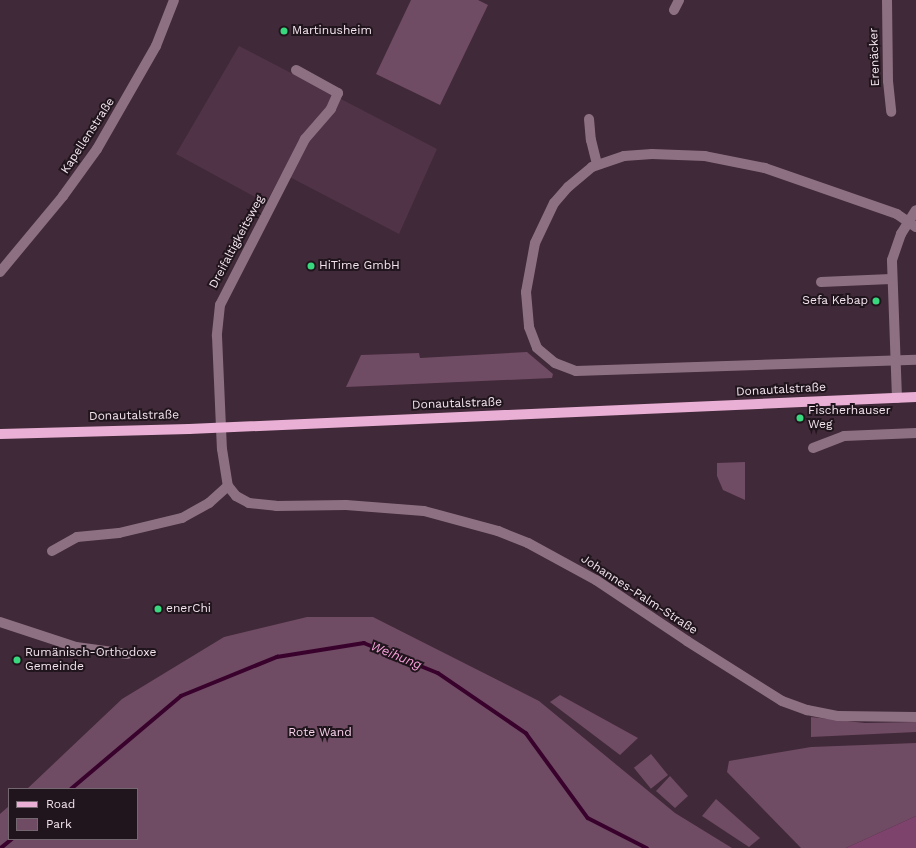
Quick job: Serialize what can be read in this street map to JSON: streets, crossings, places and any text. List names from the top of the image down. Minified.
{"streets":{"main road":["Donautalstraße"],"street":["Erenäcker","Kapellenstraße","Dreifaltigkeitsweg","Johannes-Palm-Straße"]},"crossings":[["Dreifaltigkeitsweg","Donautalstraße"]],"water":["Weihung"],"parks":["Rote Wand"],"places":["Martinusheim","HiTime GmbH","Sefa Kebap","Fischerhauser Weg","enerChi","Rumänisch-Orthodoxe Gemeinde"],"legend":["Road","Park"]}
